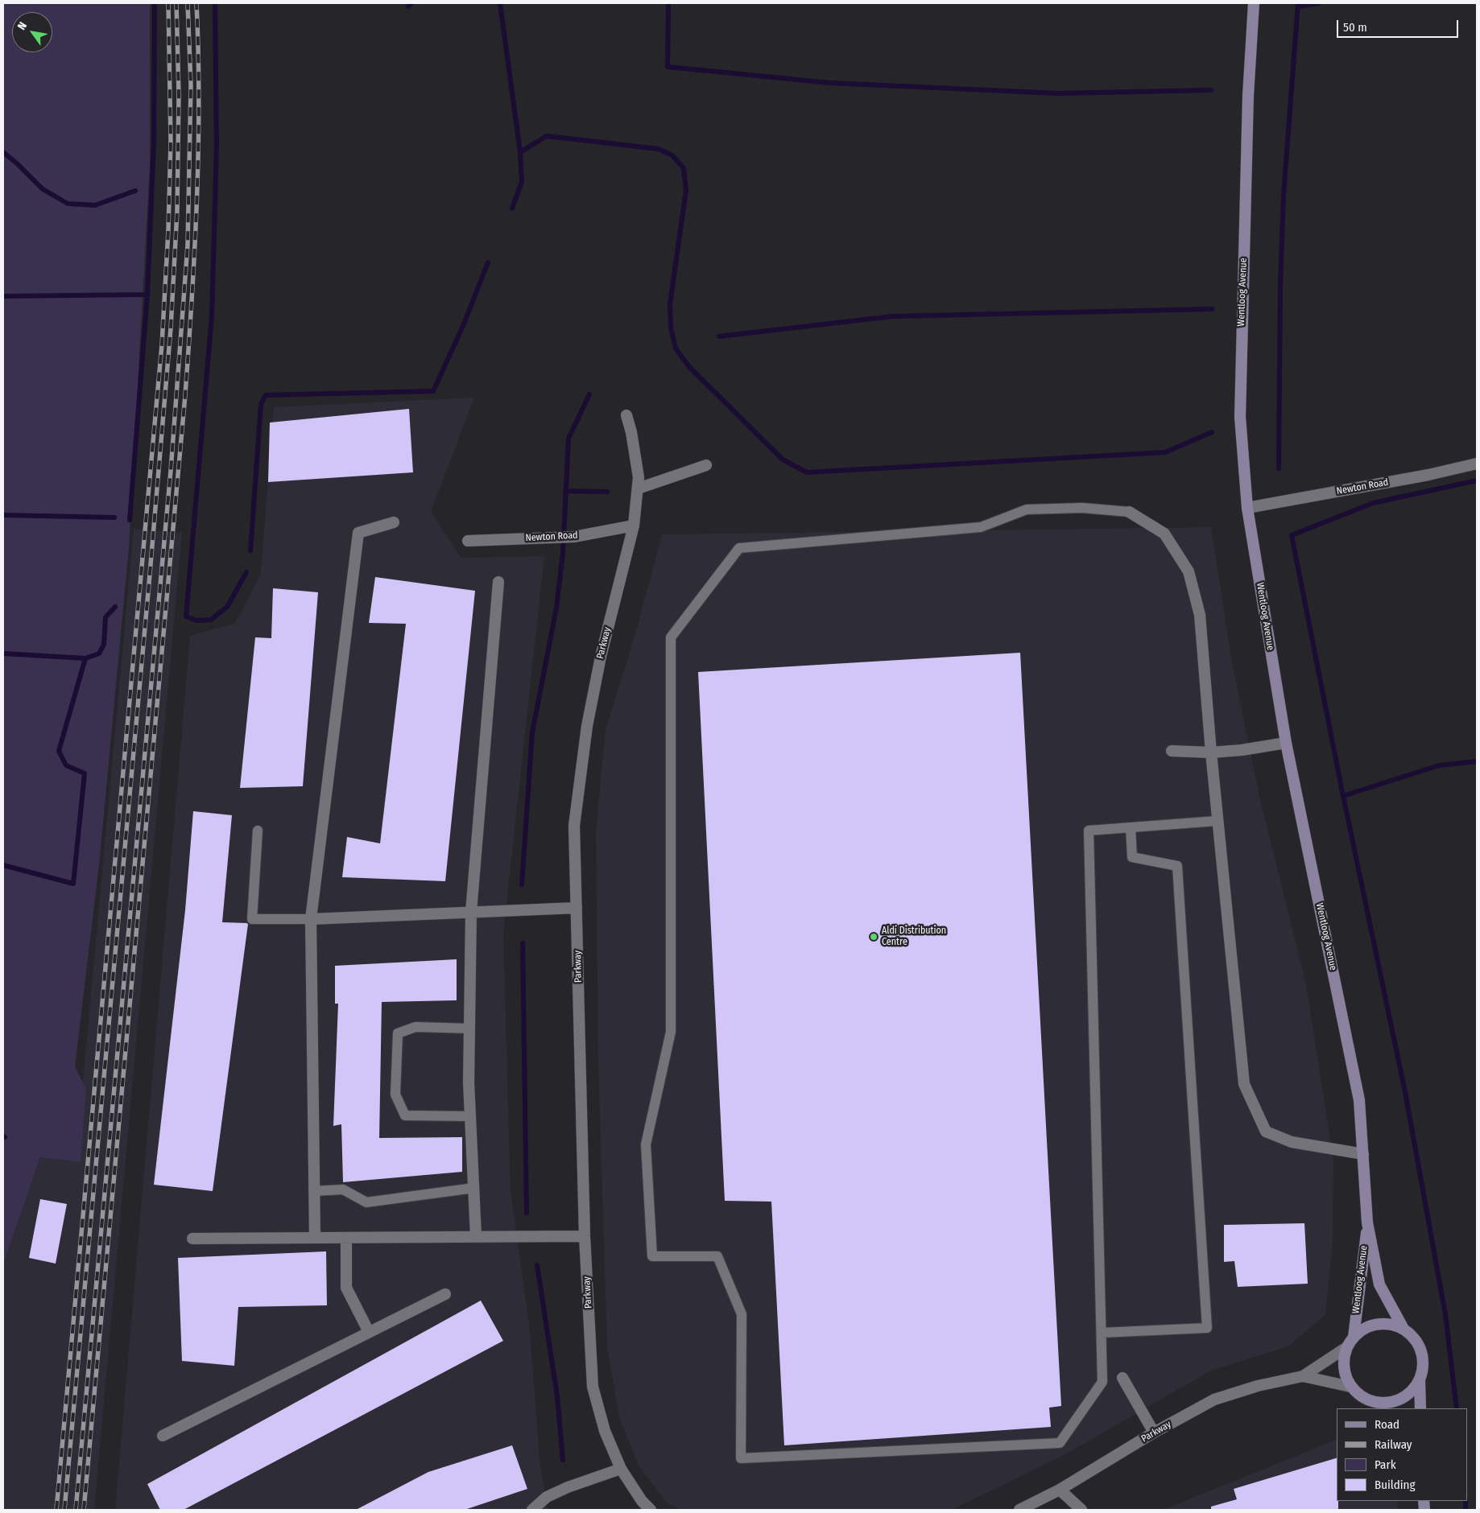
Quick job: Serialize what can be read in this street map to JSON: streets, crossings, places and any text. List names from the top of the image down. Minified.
{"streets":{"main road":["Wentloog Avenue"],"street":["Newton Road","Parkway"]},"crossings":[["Wentloog Avenue","Newton Road"],["Wentloog Avenue","Parkway"],["Newton Road","Parkway"]],"places":["Aldi Distribution Centre"],"legend":["Road","Railway","Park","Building"],"scale_bar":"50 m","north":"top left"}
